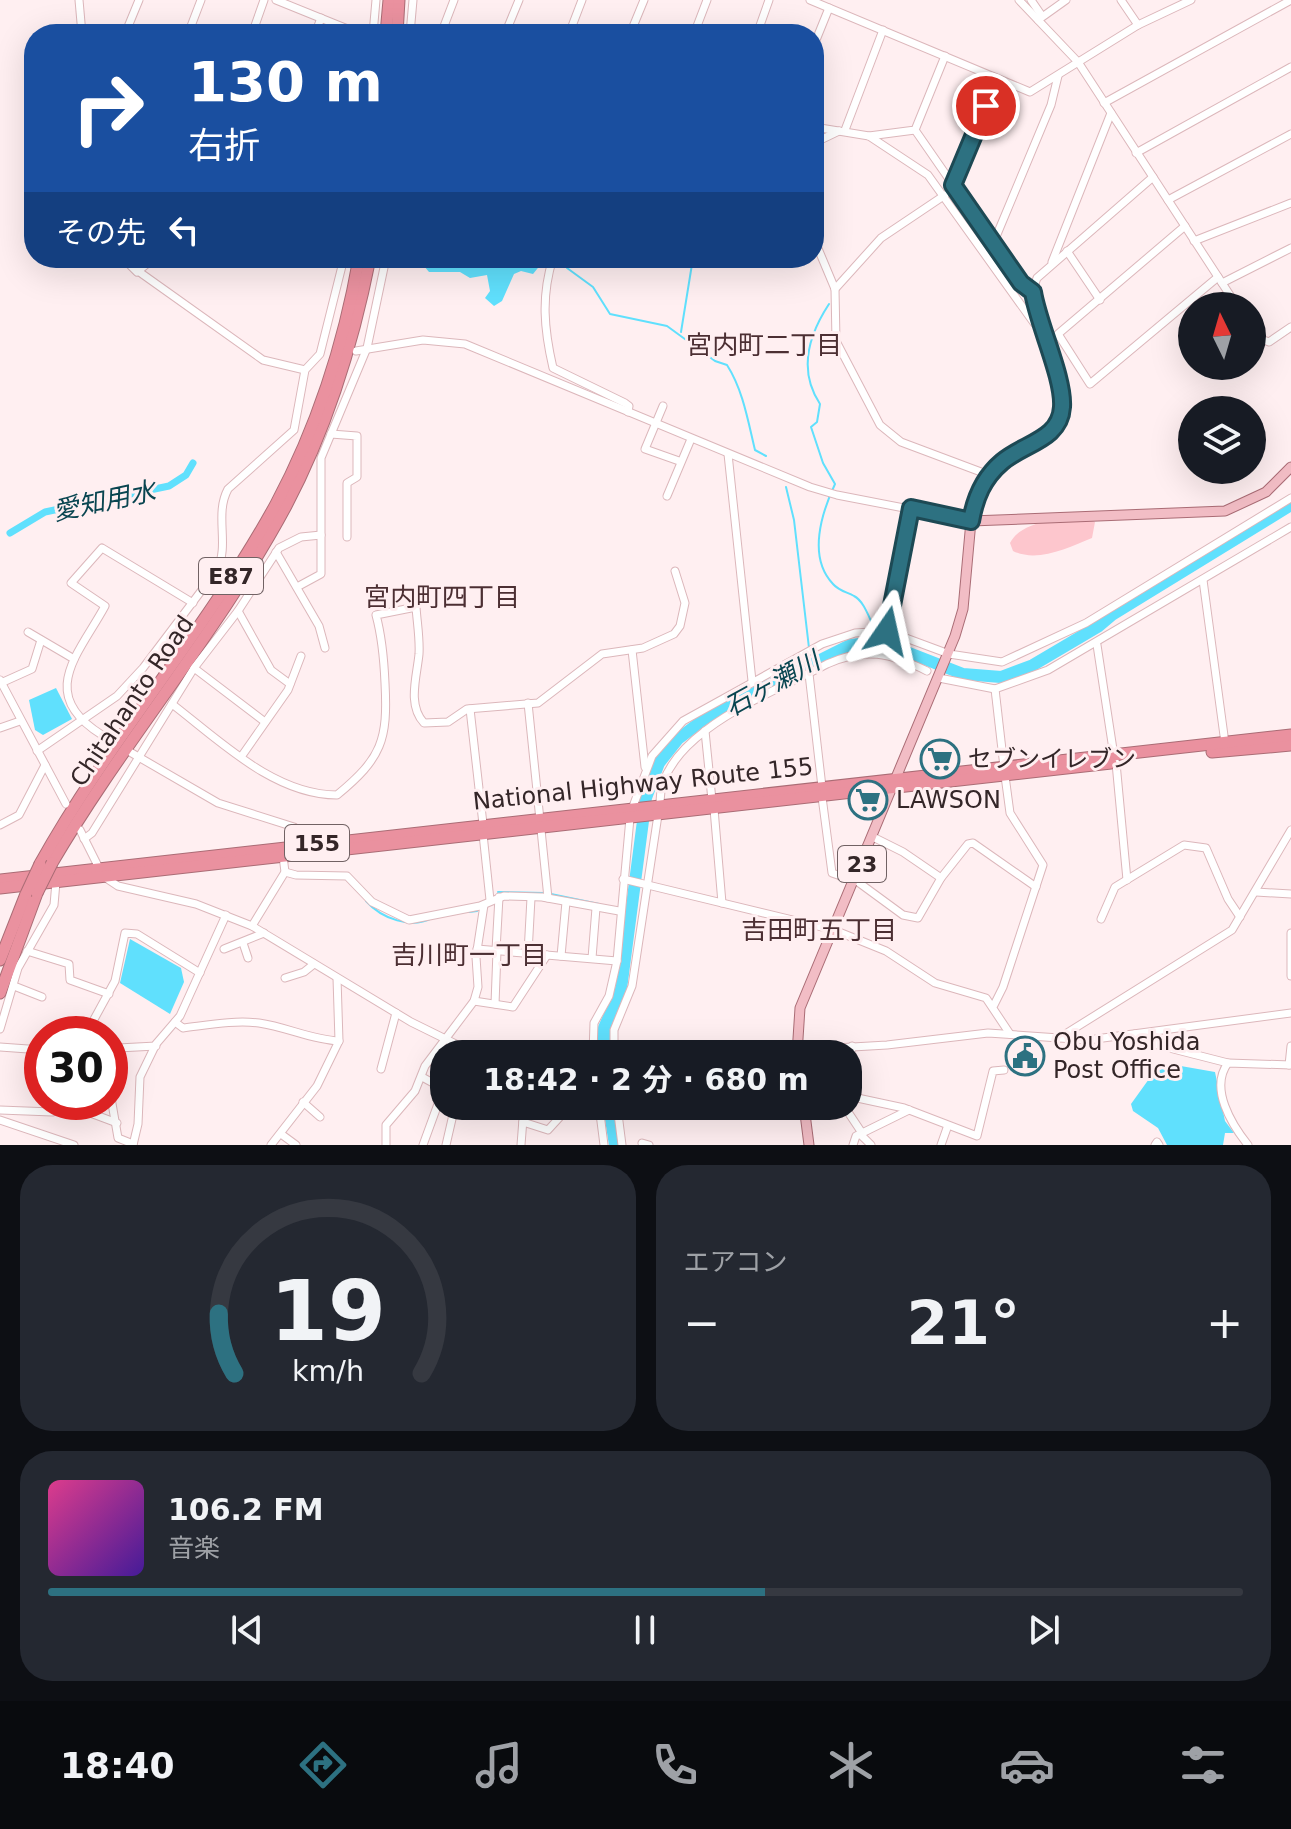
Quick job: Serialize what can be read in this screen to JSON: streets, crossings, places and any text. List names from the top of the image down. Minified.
{"streets":{"highway":["E87","Chitahanto Road","National Highway Route 155","155"],"main road":["23"]},"crossings":[["National Highway Route 155","23"]],"districts":["宮内町二丁目","宮内町四丁目","吉田町五丁目","吉川町一丁目"],"water":["愛知用水","石ヶ瀬川"],"places":{"supermarket":["セブンイレブン","LAWSON"],"public building":["Obu Yoshida Post Office"]},"north":"top","page":{"turn":["130 m","右折"],"then":"その先","limit":"30","trip":"18:42 · 2 分 · 680 m","tile":"エアコン","heat":["−","21°","+"],"song":["106.2 FM","音楽"],"tabs":"18:40","gauge":["19","km/h"]}}
